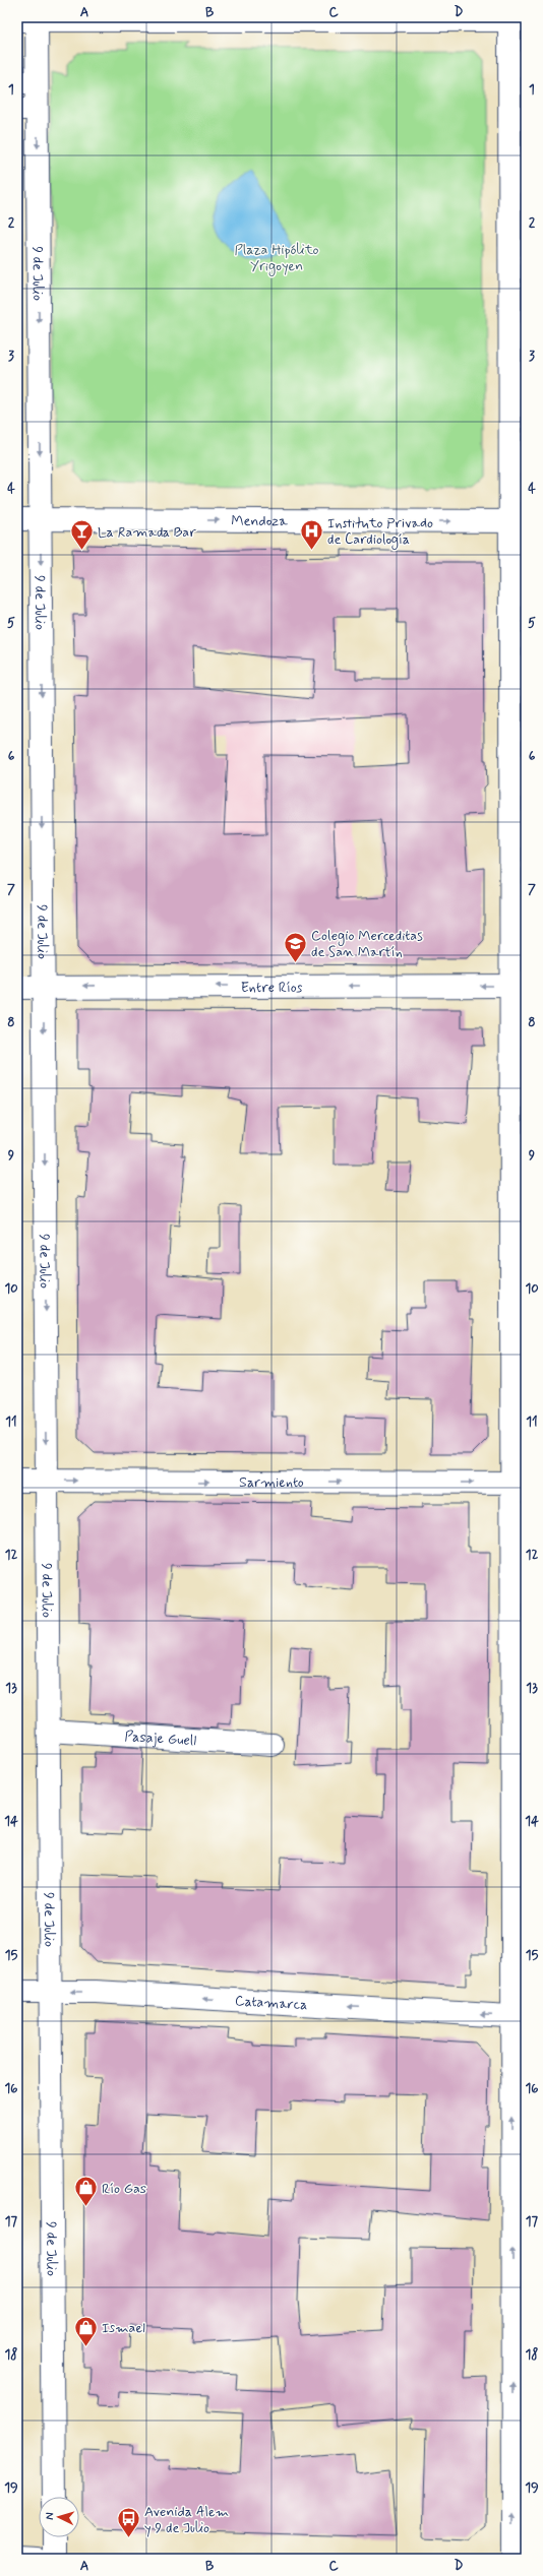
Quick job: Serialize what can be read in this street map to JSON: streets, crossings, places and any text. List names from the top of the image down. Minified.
{"streets":{"street":["9 de Julio","Mendoza","Entre Ríos","Sarmiento","Pasaje Guell","Catamarca"]},"crossings":[["9 de Julio","Mendoza"],["9 de Julio","Entre Ríos"],["9 de Julio","Sarmiento"],["9 de Julio","Pasaje Guell"],["9 de Julio","Catamarca"]],"one_way":["9 de Julio","Mendoza","Entre Ríos","Sarmiento","Catamarca"],"parks":["Plaza Hipólito Yrigoyen"],"places":{"hospital":["Instituto Privado de Cardiología"],"bar":["La Ramada Bar"],"school or university":["Colegio Merceditas de San Martín"],"shop":["Río Gas","Ismael"],"bus stop":["Avenida Alem y 9 de Julio"]},"north":"left","grid":{"columns":["A","B","C","D"],"rows":["1","2","3","4","5","6","7","8","9","10","11","12","13","14","15","16","17","18","19"]}}
